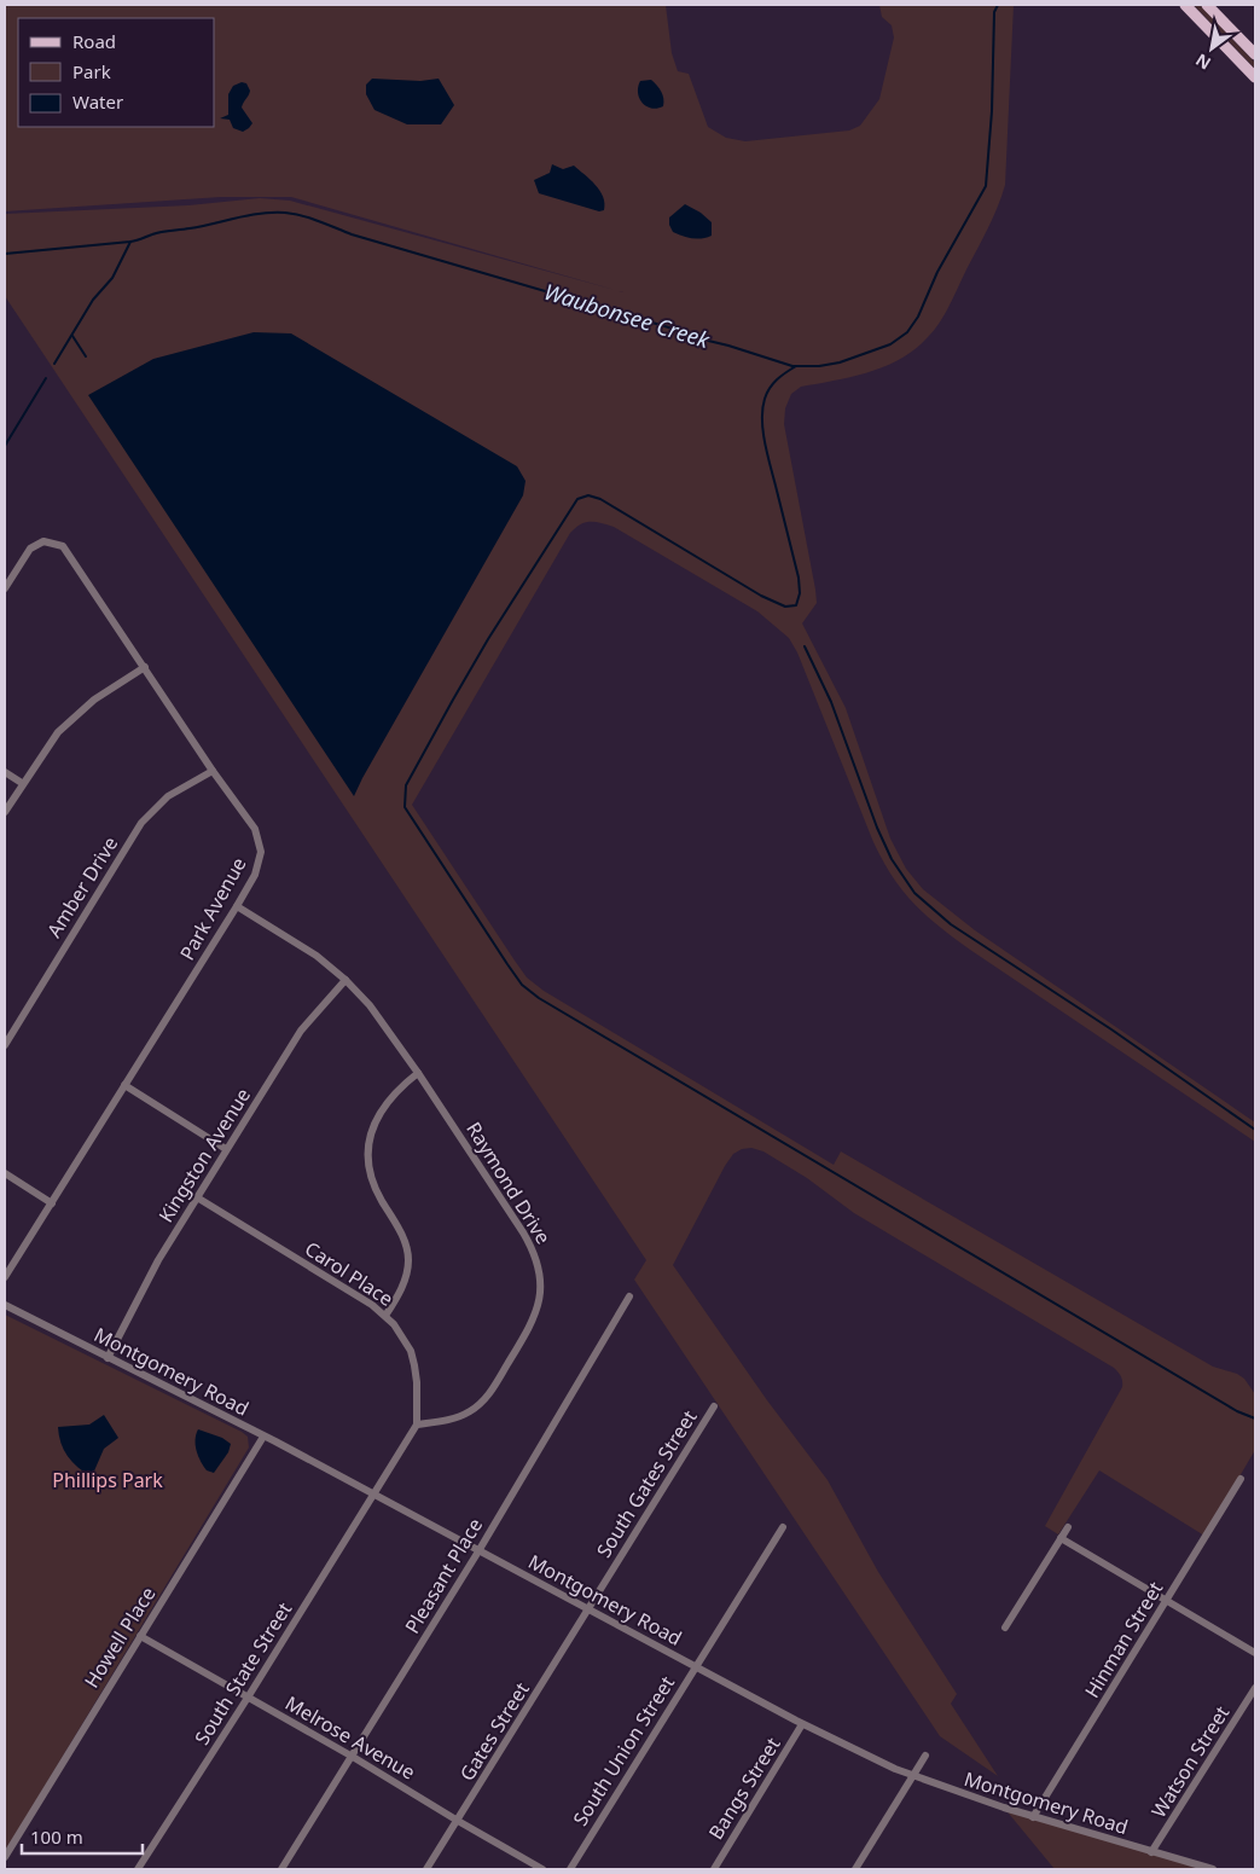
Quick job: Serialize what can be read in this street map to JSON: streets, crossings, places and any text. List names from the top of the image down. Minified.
{"streets":{"street":["Amber Drive","Park Avenue","Kingston Avenue","Raymond Drive","Carol Place","Montgomery Road","South Gates Street","Pleasant Place","Howell Place","Hinman Street","South State Street","Gates Street","Melrose Avenue","South Union Street","Watson Street","Bangs Street"]},"crossings":[["Amber Drive","Park Avenue"],["Park Avenue","Raymond Drive"],["Kingston Avenue","Raymond Drive"],["Kingston Avenue","Carol Place"],["Kingston Avenue","Montgomery Road"],["Raymond Drive","Carol Place"],["Montgomery Road","South Gates Street"],["Montgomery Road","Pleasant Place"],["Montgomery Road","Howell Place"],["Montgomery Road","Hinman Street"],["Montgomery Road","South State Street"],["Montgomery Road","Gates Street"],["Montgomery Road","South Union Street"],["Montgomery Road","Watson Street"],["Montgomery Road","Bangs Street"],["South Gates Street","Gates Street"],["Pleasant Place","Melrose Avenue"],["Howell Place","Melrose Avenue"],["South State Street","Melrose Avenue"],["Gates Street","Melrose Avenue"]],"water":["Waubonsee Creek"],"parks":["Phillips Park"],"legend":["Road","Park","Water"],"scale_bar":"100 m","north":"bottom left"}
